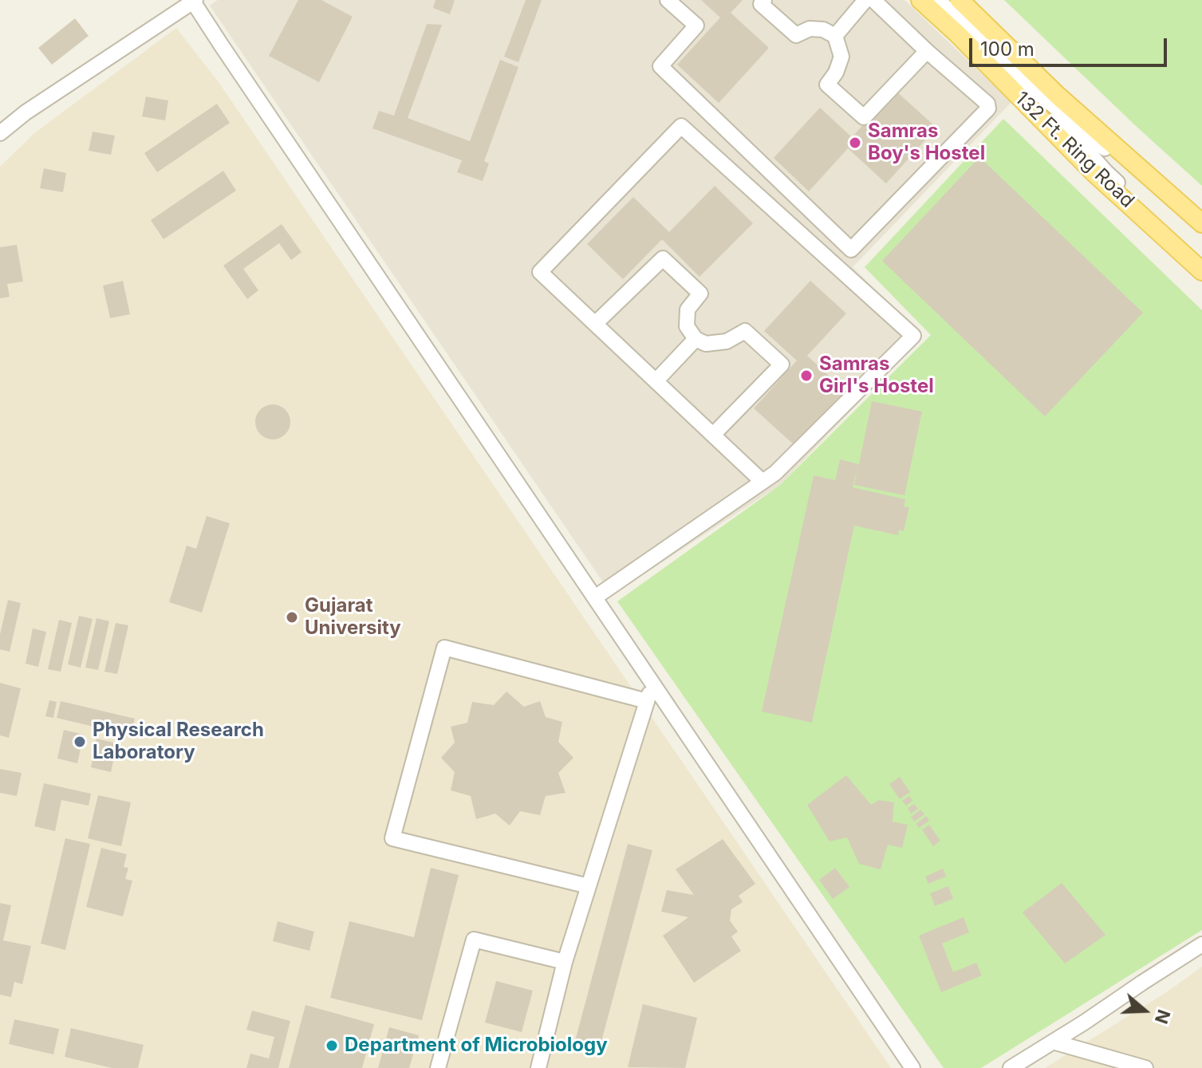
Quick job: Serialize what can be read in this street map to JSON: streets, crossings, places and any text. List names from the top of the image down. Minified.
{"streets":{"main road":["132 Ft. Ring Road"]},"places":["Samras Boy's Hostel","Samras Girl's Hostel","Gujarat University","Physical Research Laboratory","Department of Microbiology"],"scale_bar":"100 m","north":"right"}
